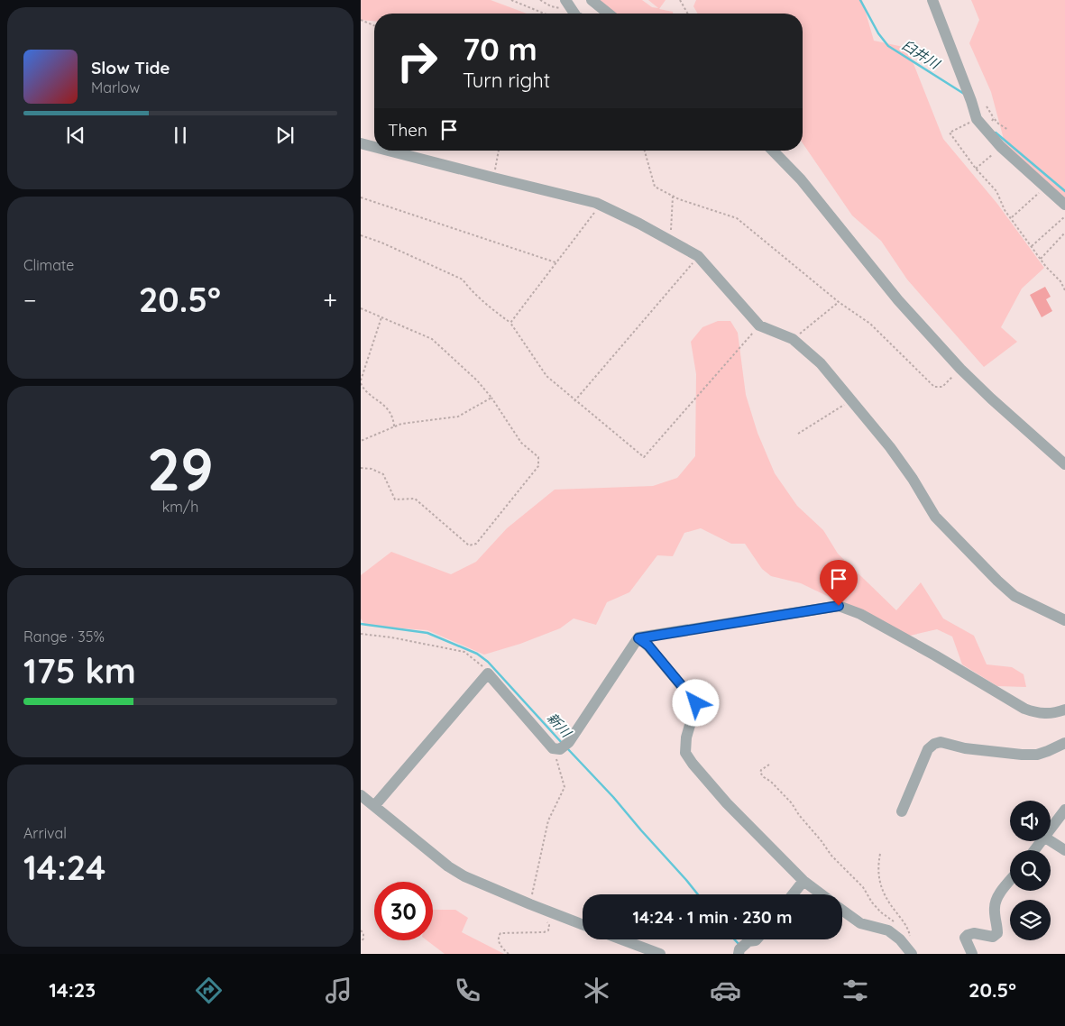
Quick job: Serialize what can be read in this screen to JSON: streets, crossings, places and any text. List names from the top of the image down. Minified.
{"water":["臼井川","新川"],"page":{"turn":["70 m","Turn right"],"song":["Slow Tide","Marlow"],"then":"Then","tile":["Climate",["29","km/h"],["Range · 35%","175 km"],["Arrival","14:24"]],"heat":["−","20.5°","+"],"limit":"30","trip":"14:24 · 1 min · 230 m","tabs":["14:23","20.5°"]}}
